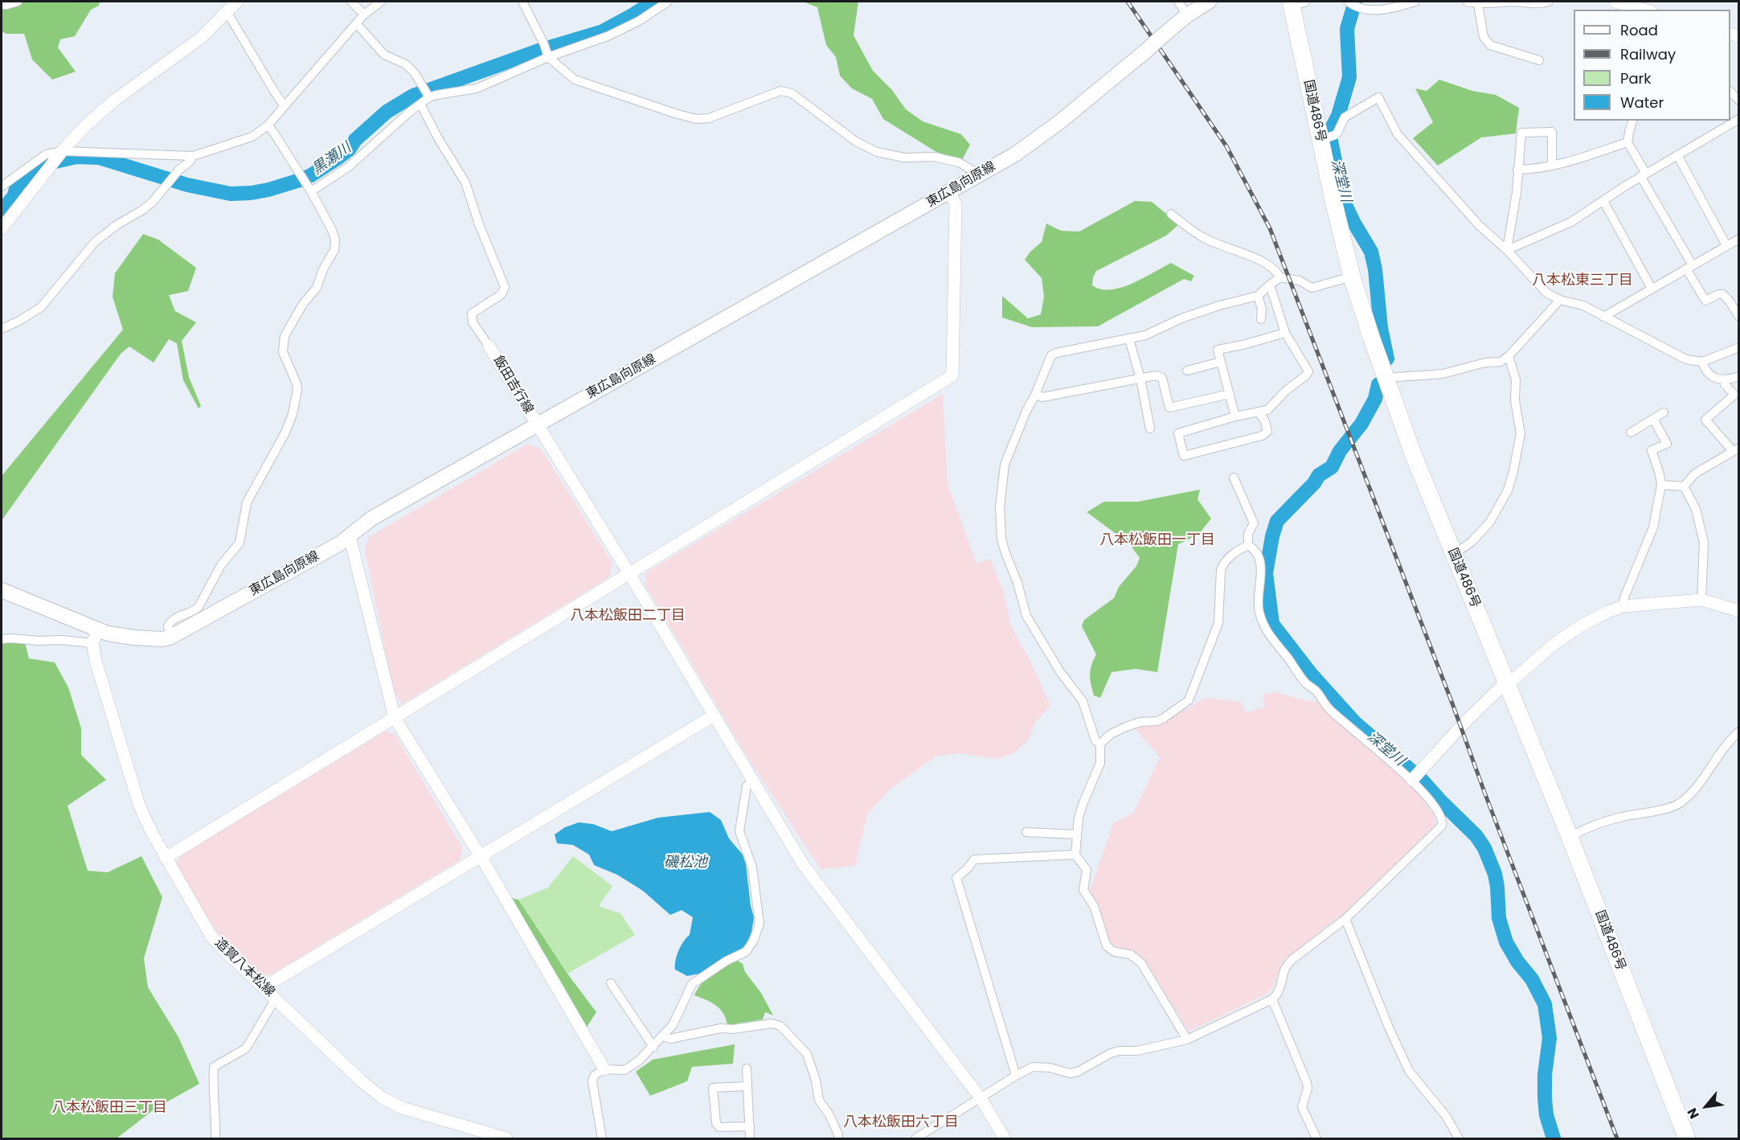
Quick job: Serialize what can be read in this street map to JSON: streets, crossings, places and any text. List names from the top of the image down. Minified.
{"streets":{"highway":["国道486号"],"main road":["東広島向原線"],"street":["飯田吉行線","造賀八本松線"]},"crossings":[["東広島向原線","飯田吉行線"],["東広島向原線","造賀八本松線"]],"districts":["八本松東三丁目","八本松飯田一丁目","八本松飯田二丁目","八本松飯田三丁目","八本松飯田六丁目"],"water":["黒瀬川","深堂川","磯松池"],"legend":["Road","Railway","Park","Water"],"north":"bottom left"}
